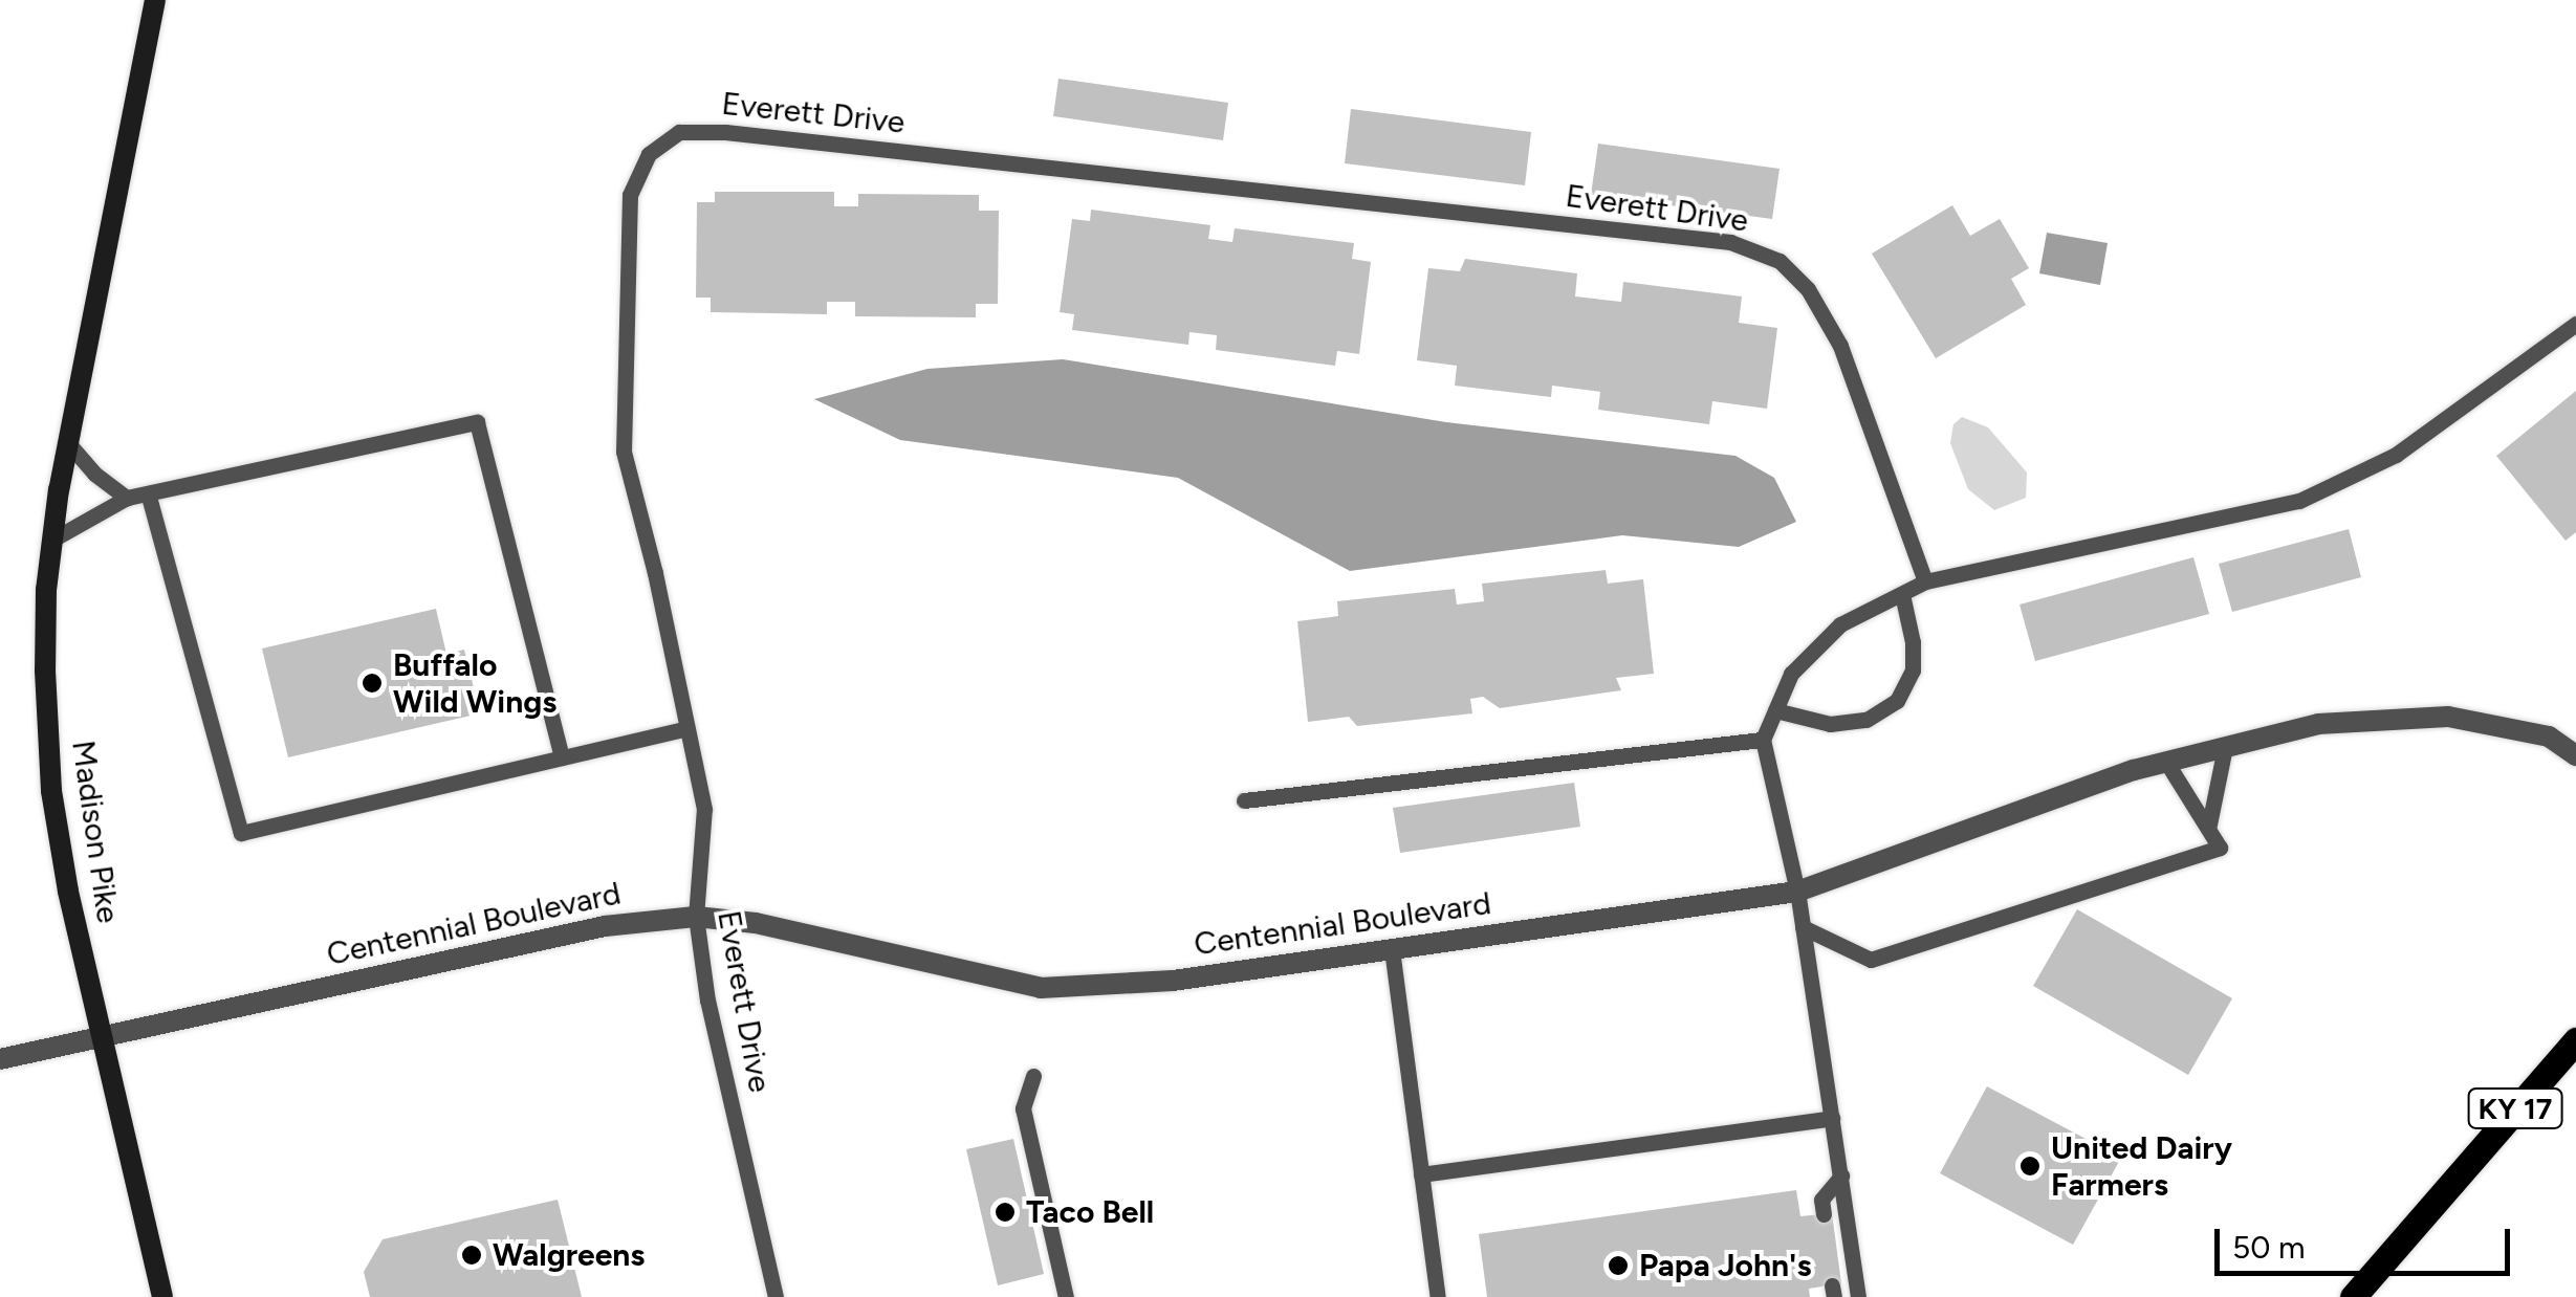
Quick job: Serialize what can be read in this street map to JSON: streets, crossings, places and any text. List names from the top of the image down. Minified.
{"streets":{"main road":["Madison Pike","KY 17"],"street":["Centennial Boulevard"],"lane":["Everett Drive"]},"crossings":[["Everett Drive","Centennial Boulevard"],["Madison Pike","Centennial Boulevard"]],"places":["Buffalo Wild Wings","United Dairy Farmers","Taco Bell","Walgreens","Papa John's"],"scale_bar":"50 m"}
